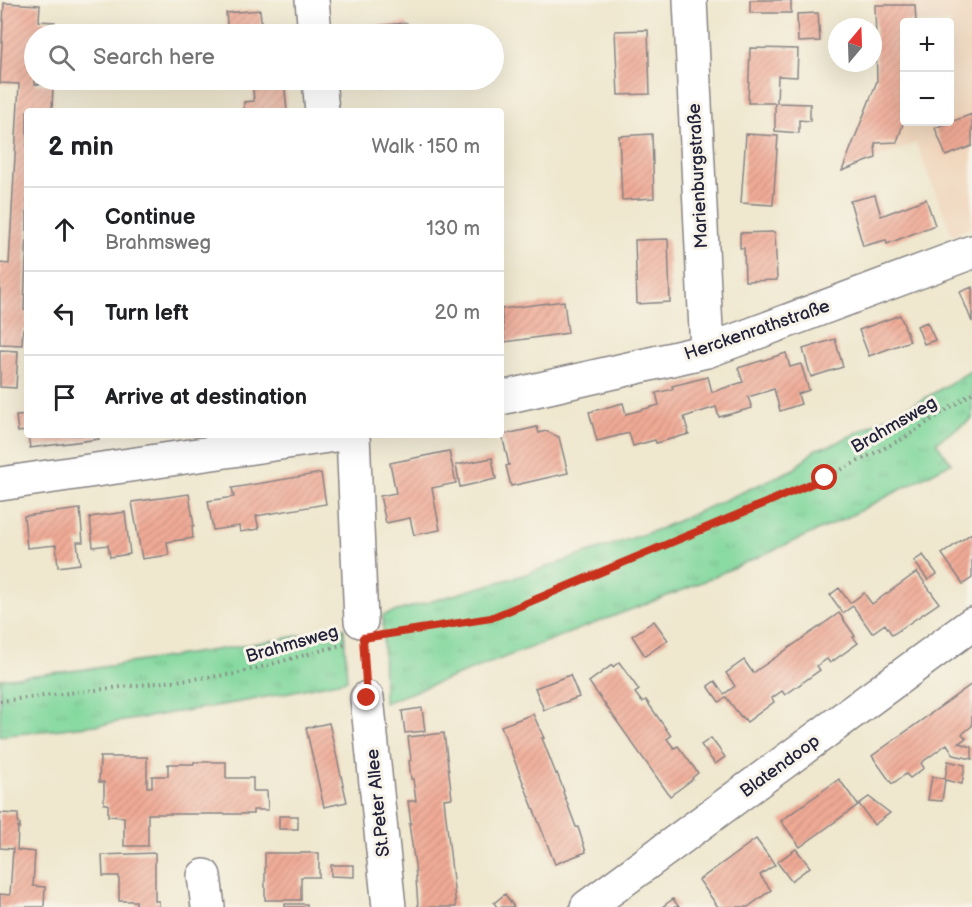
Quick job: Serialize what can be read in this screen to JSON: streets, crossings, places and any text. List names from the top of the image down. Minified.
{"streets":{"street":["Marienburgstraße","Herckenrathstraße","Blatendoop","St.Peter Allee"],"path":["Brahmsweg"]},"crossings":[["Marienburgstraße","Herckenrathstraße"]],"north":"top","page":{"map_buttons":["+","−"],"search":"Search here","heading":["2 min","Walk · 150 m"],"list":[["Continue","Brahmsweg","130 m"],["Turn left","20 m"],"Arrive at destination"]}}
